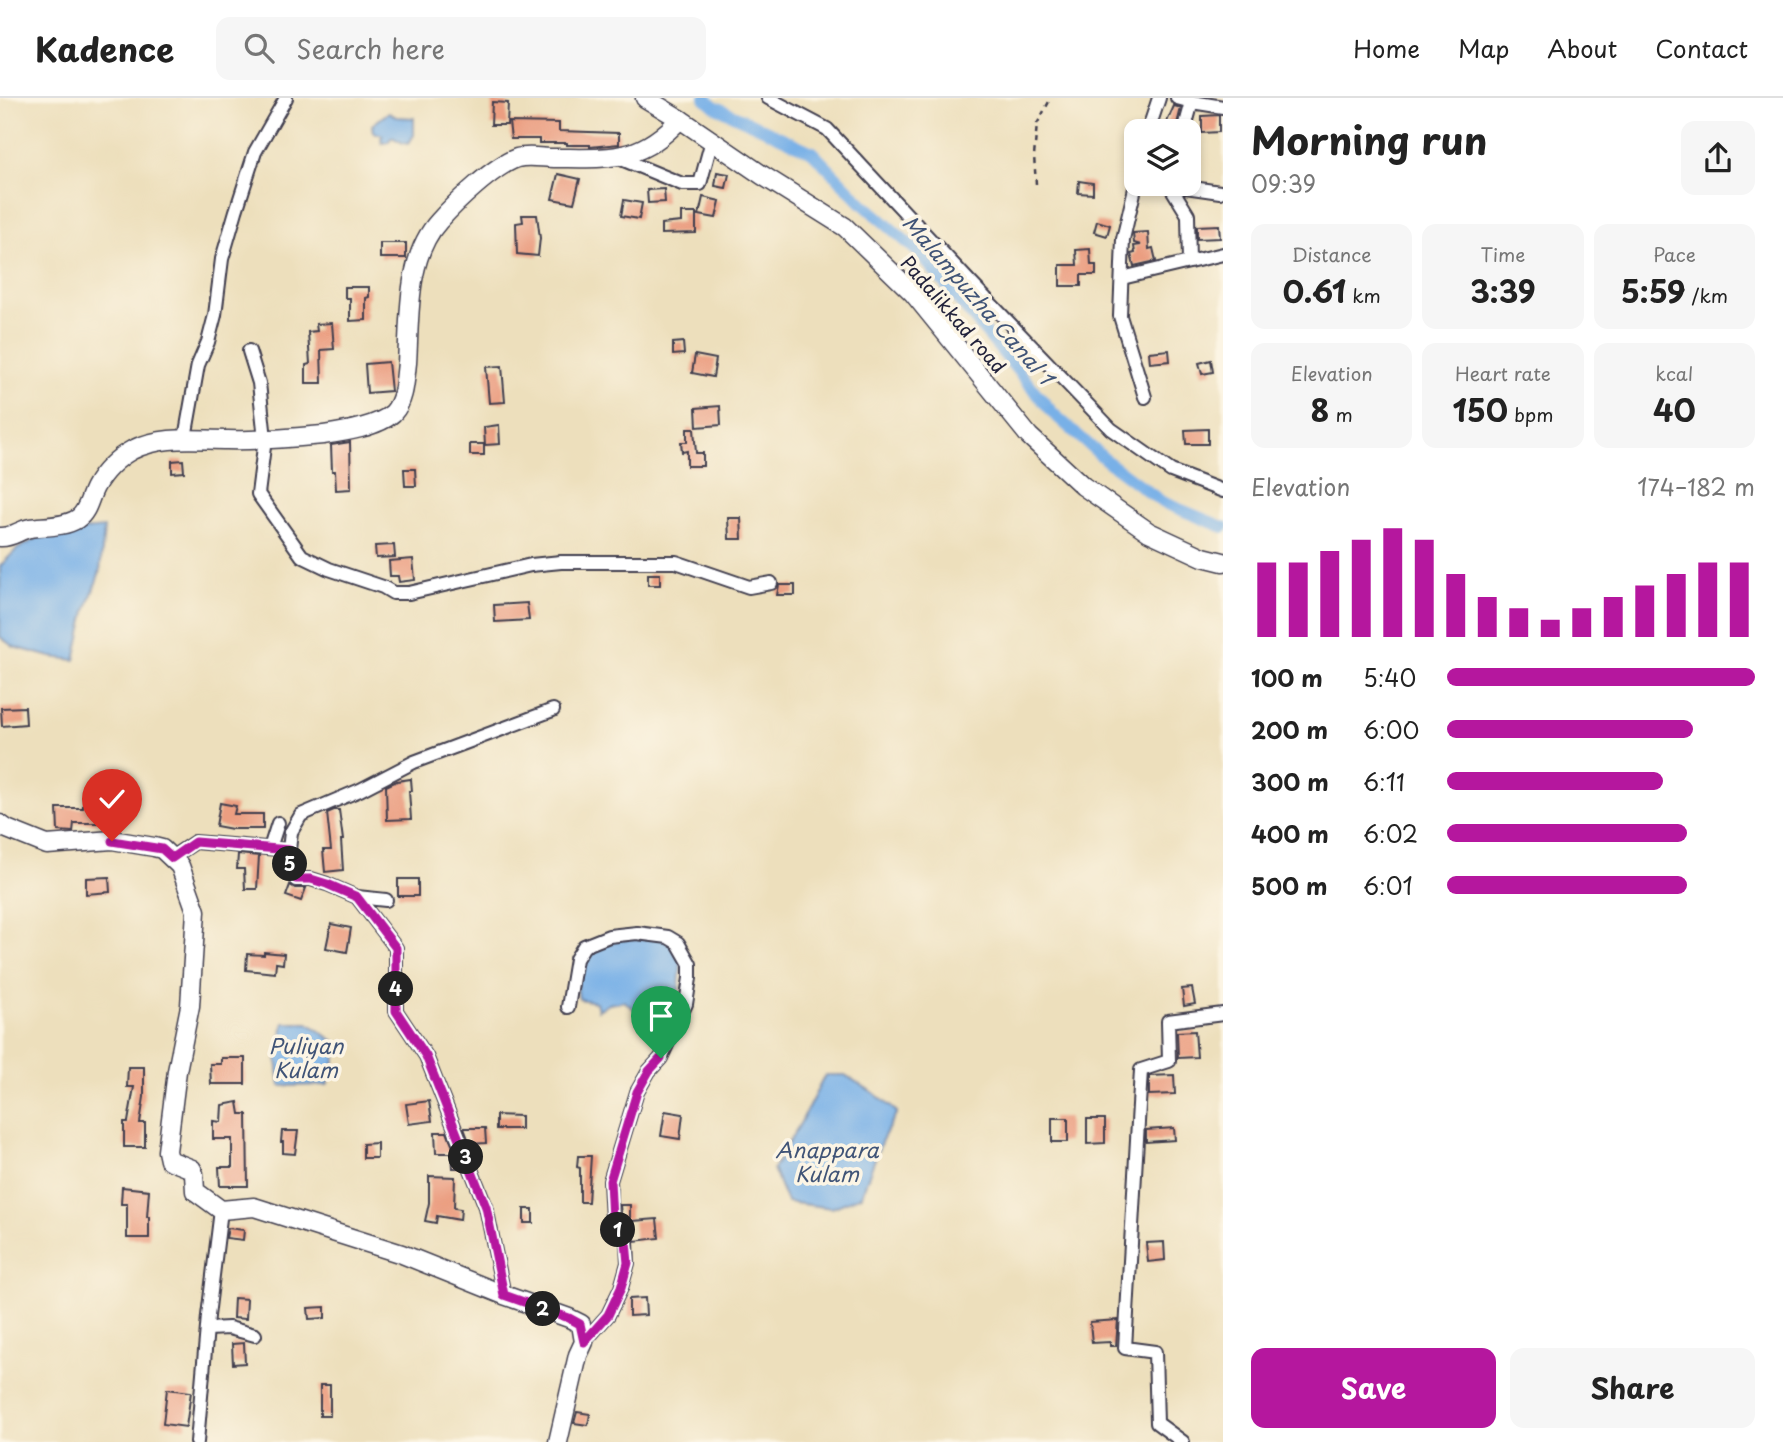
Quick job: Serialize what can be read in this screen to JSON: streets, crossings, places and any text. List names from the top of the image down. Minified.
{"streets":{"main road":["Padalikkad road"]},"water":["Malampuzha Canal 1","Puliyan Kulam","Anappara Kulam"],"page":{"header":"Kadence","search":"Search here","nav":["Home","Map","About","Contact"],"heading":["Morning run","09:39"],"stats":[["Distance","0.61 km"],["Time","3:39"],["Pace","5:59 /km"],["Elevation","8 m"],["Heart rate","150 bpm"],["kcal","40"]],"chart":["Elevation","174–182 m"],"list":[{"name":"100 m","note":"5:40"},{"name":"200 m","note":"6:00"},{"name":"300 m","note":"6:11"},{"name":"400 m","note":"6:02"},{"name":"500 m","note":"6:01"}],"pins":["5","4","3","1","2"],"buttons":["Save","Share"]}}
